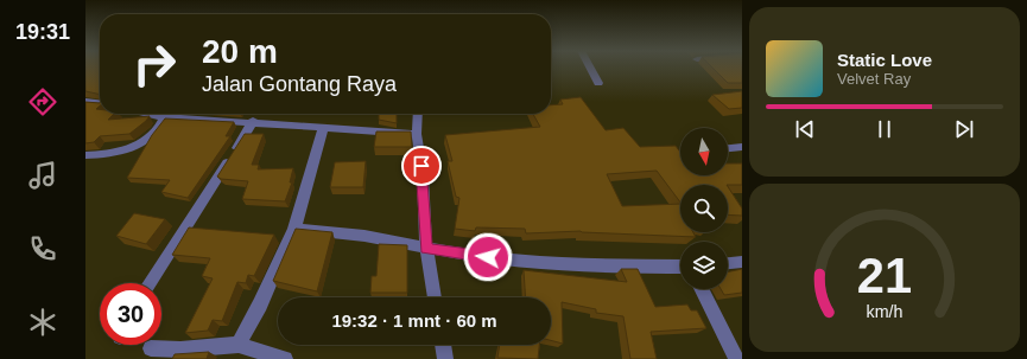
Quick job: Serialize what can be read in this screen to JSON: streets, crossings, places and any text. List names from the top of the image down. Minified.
{"north":"bottom","page":{"tabs":"19:31","turn":["20 m","Jalan Gontang Raya"],"song":["Static Love","Velvet Ray"],"limit":"30","trip":"19:32 · 1 mnt · 60 m","gauge":["21","km/h"]}}
